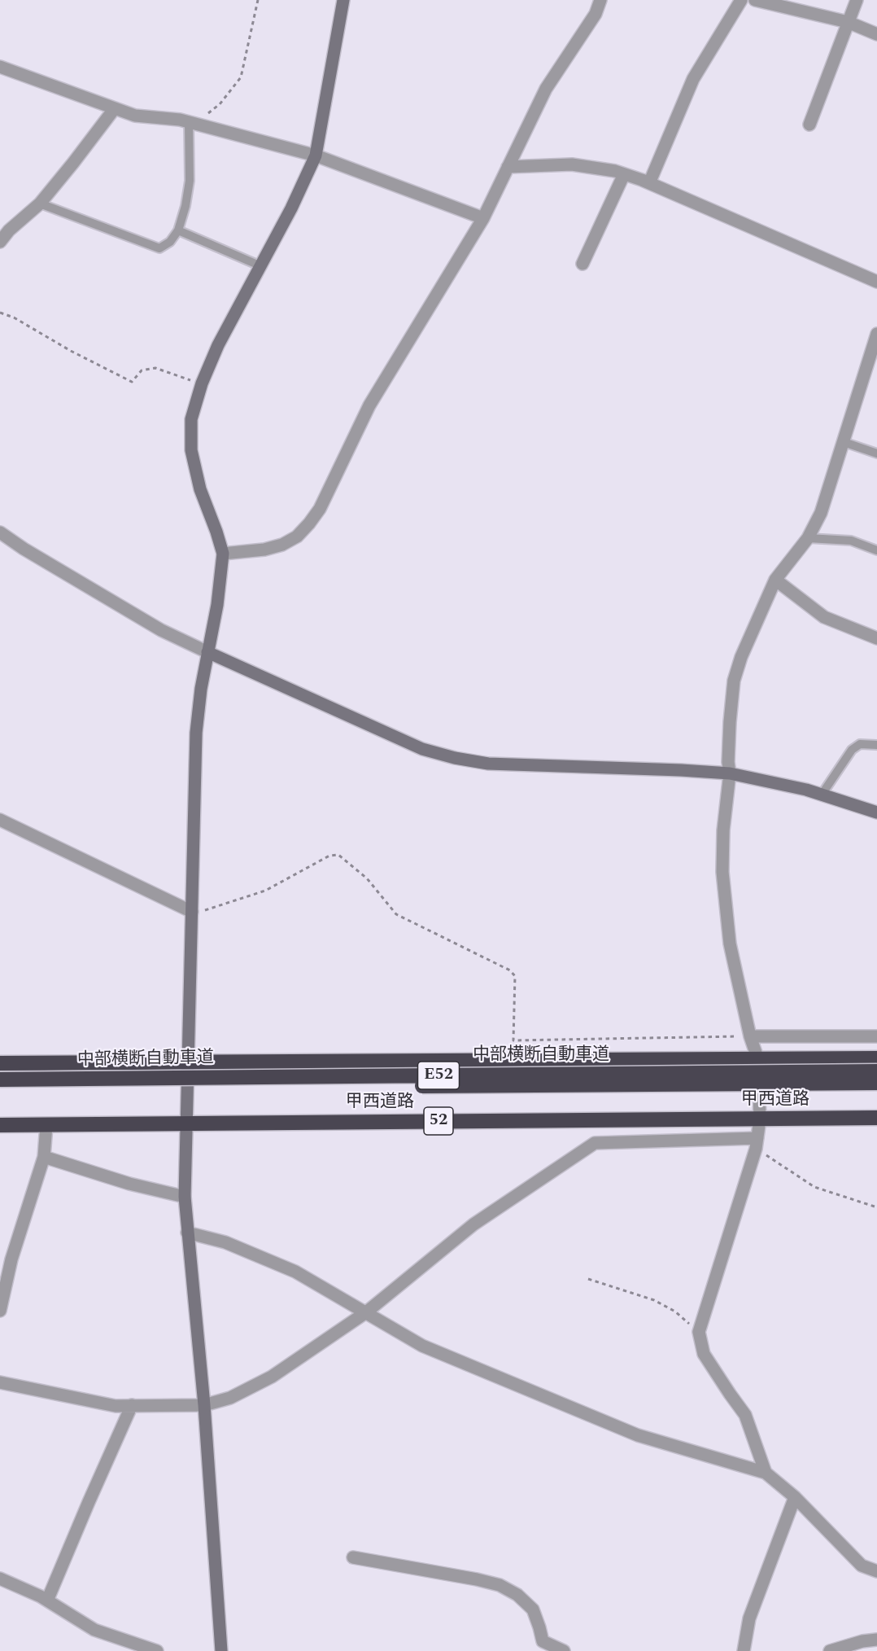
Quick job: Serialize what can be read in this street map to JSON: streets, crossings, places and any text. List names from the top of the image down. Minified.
{"streets":{"highway":["中部横断自動車道","E52","甲西道路","52"]}}
